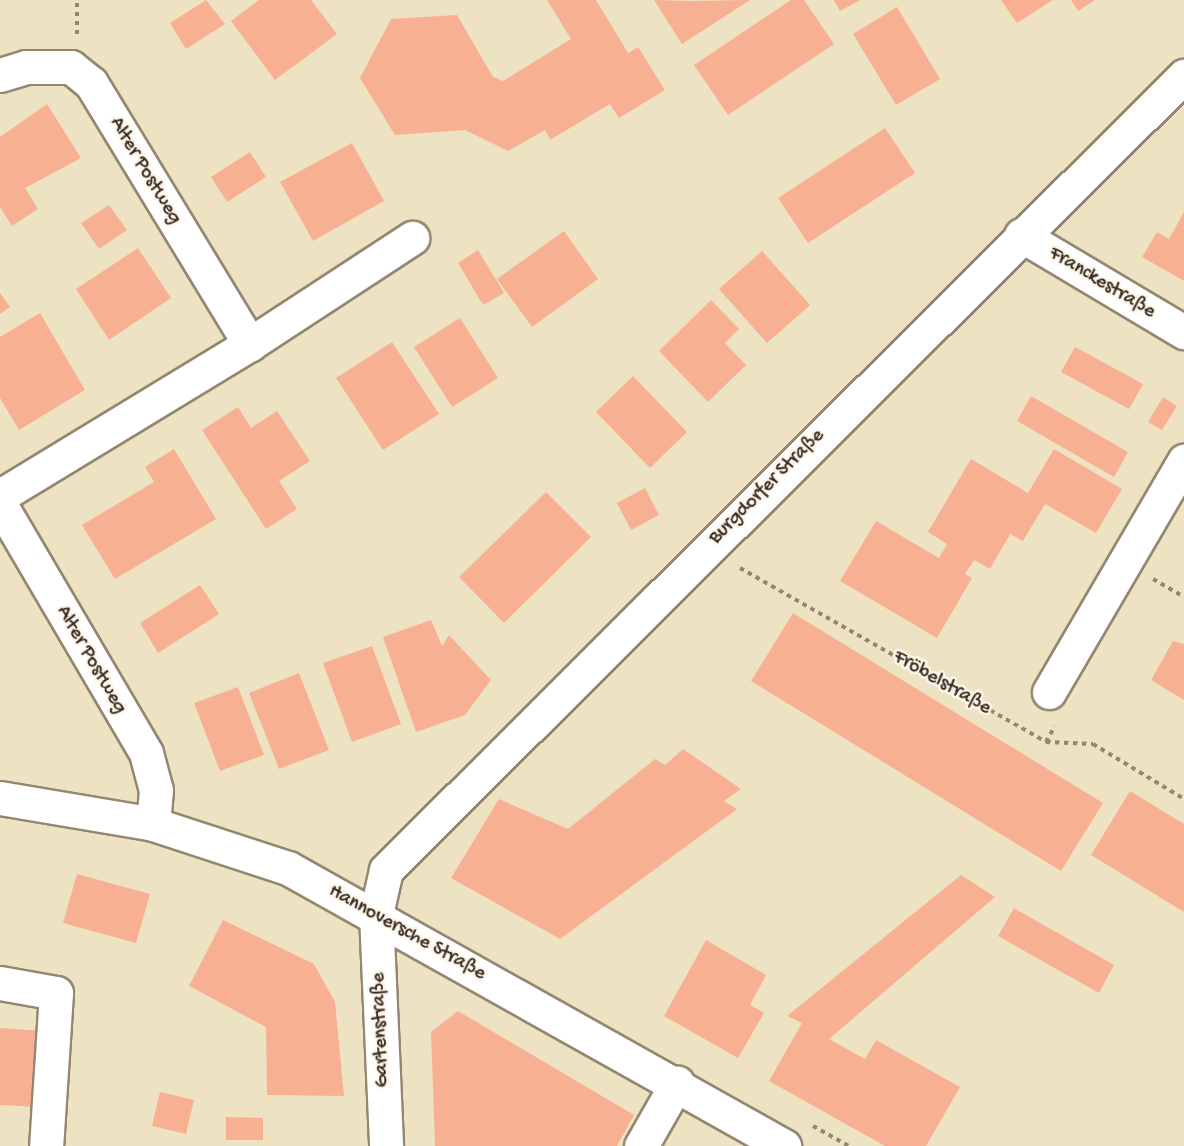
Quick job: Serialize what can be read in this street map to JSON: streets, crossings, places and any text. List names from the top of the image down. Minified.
{"streets":{"main road":["Alter Postweg","Franckestraße","Burgdorfer Straße","Hannoversche Straße","Gartenstraße"],"path":["Fröbelstraße"]},"crossings":[["Alter Postweg","Hannoversche Straße"],["Franckestraße","Burgdorfer Straße"],["Burgdorfer Straße","Fröbelstraße"],["Burgdorfer Straße","Hannoversche Straße"],["Burgdorfer Straße","Gartenstraße"],["Hannoversche Straße","Gartenstraße"]]}
